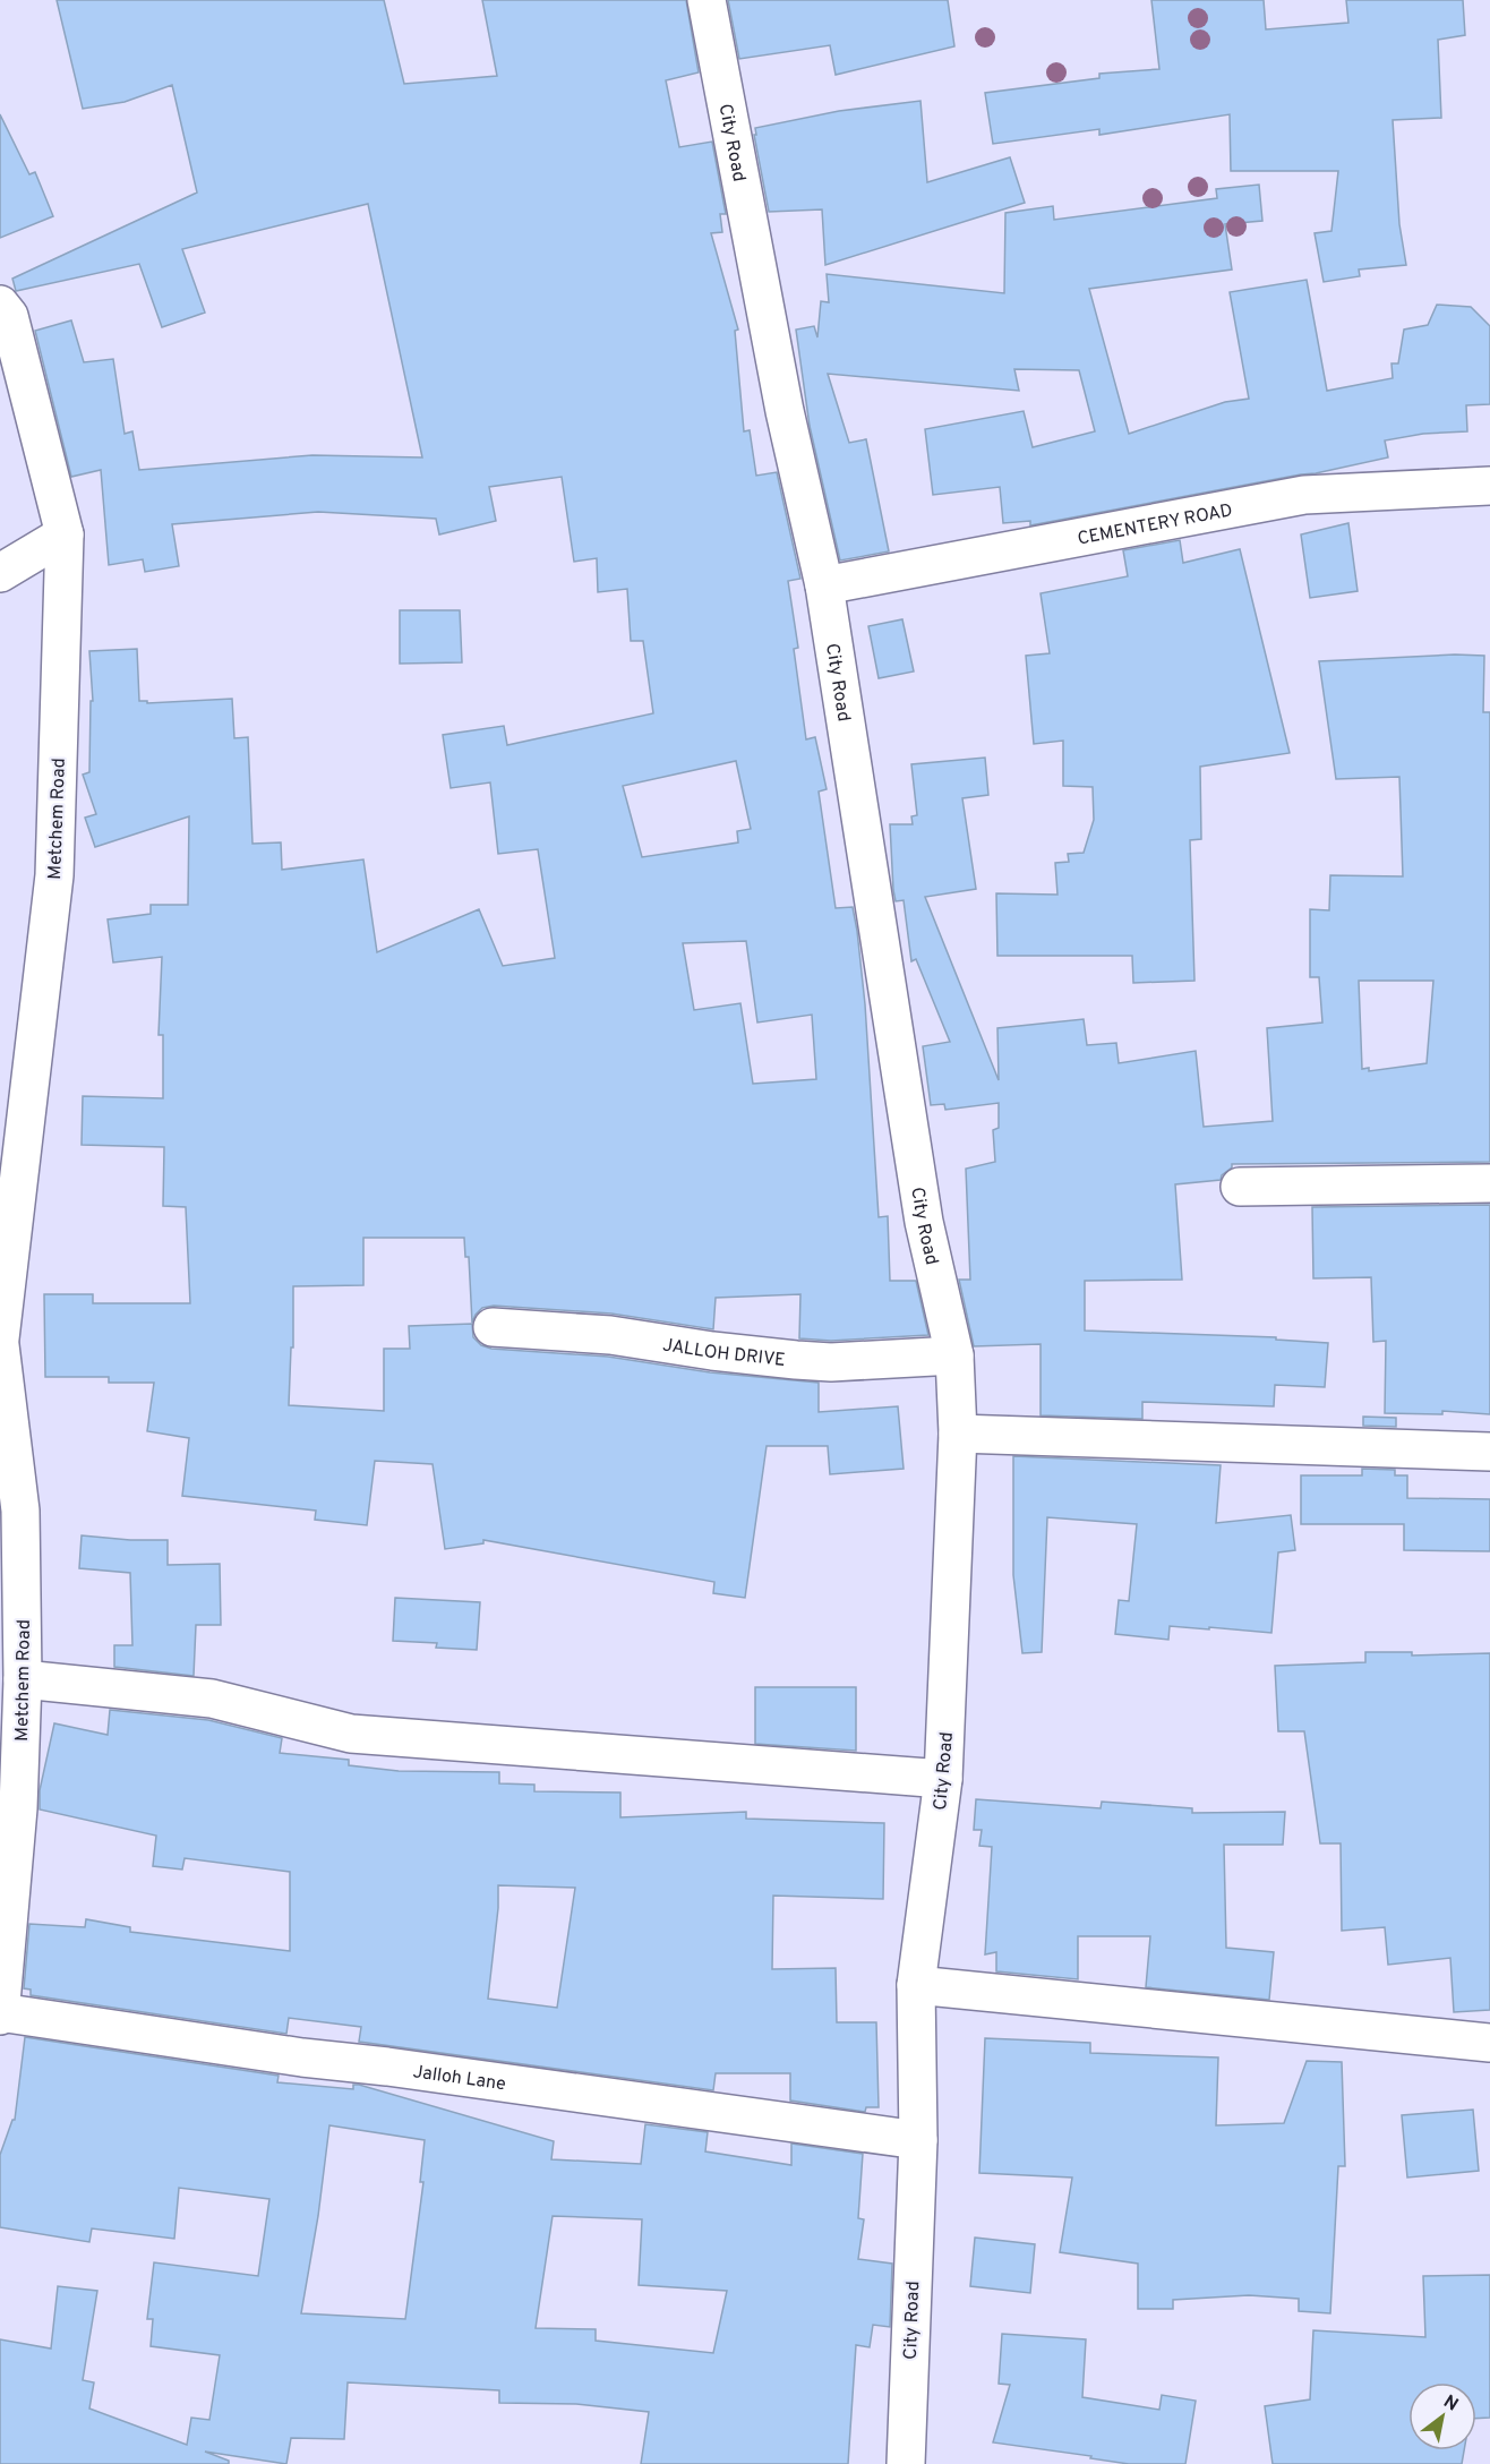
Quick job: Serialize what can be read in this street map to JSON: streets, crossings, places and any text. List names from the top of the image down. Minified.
{"streets":{"street":["City Road","CEMENTERY ROAD","Metchem Road","JALLOH DRIVE","Jalloh Lane"]},"crossings":[["City Road","CEMENTERY ROAD"],["City Road","JALLOH DRIVE"],["City Road","Jalloh Lane"],["Metchem Road","Jalloh Lane"]],"north":"top right"}
